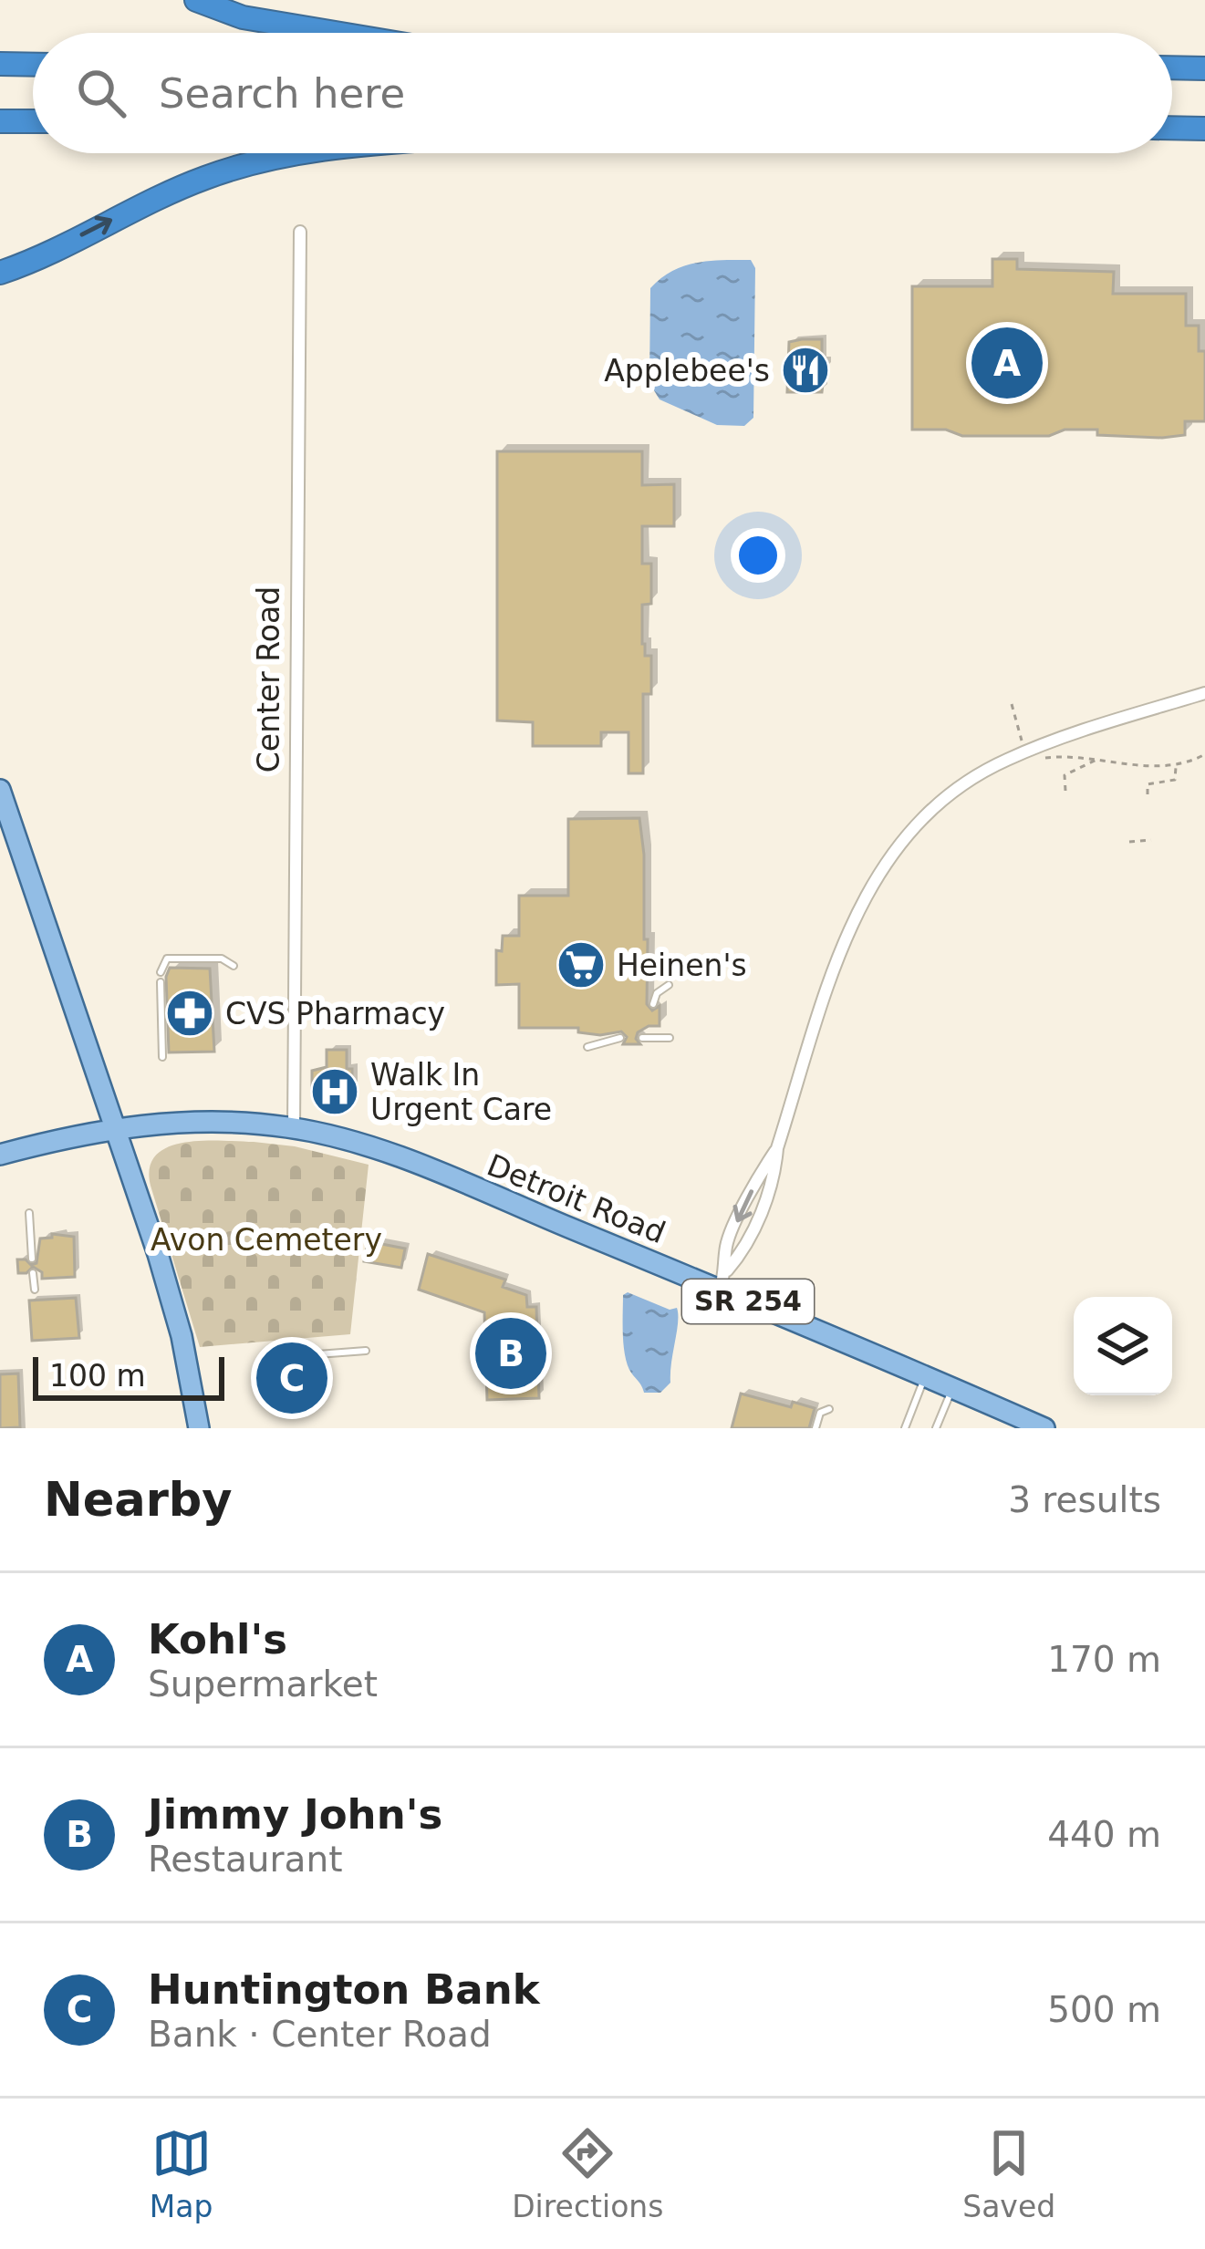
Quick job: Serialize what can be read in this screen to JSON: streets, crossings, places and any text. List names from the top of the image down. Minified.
{"streets":{"main road":["Detroit Road","SR 254"],"street":["Center Road"]},"crossings":[["Center Road","Detroit Road"]],"parks":["Avon Cemetery"],"places":{"restaurant":["Applebee's"],"supermarket":["Heinen's"],"pharmacy":["CVS Pharmacy"],"hospital":["Walk In Urgent Care"]},"scale_bar":"100 m","page":{"search":"Search here","pins":["A","B","C"],"scale":"100 m","heading":["Nearby","3 results"],"list":[{"mark":"A","name":"Kohl's","note":"Supermarket","value":"170 m"},{"mark":"B","name":"Jimmy John's","note":"Restaurant","value":"440 m"},{"mark":"C","name":"Huntington Bank","note":"Bank · Center Road","value":"500 m"}],"nav":["Map","Directions","Saved"]}}
